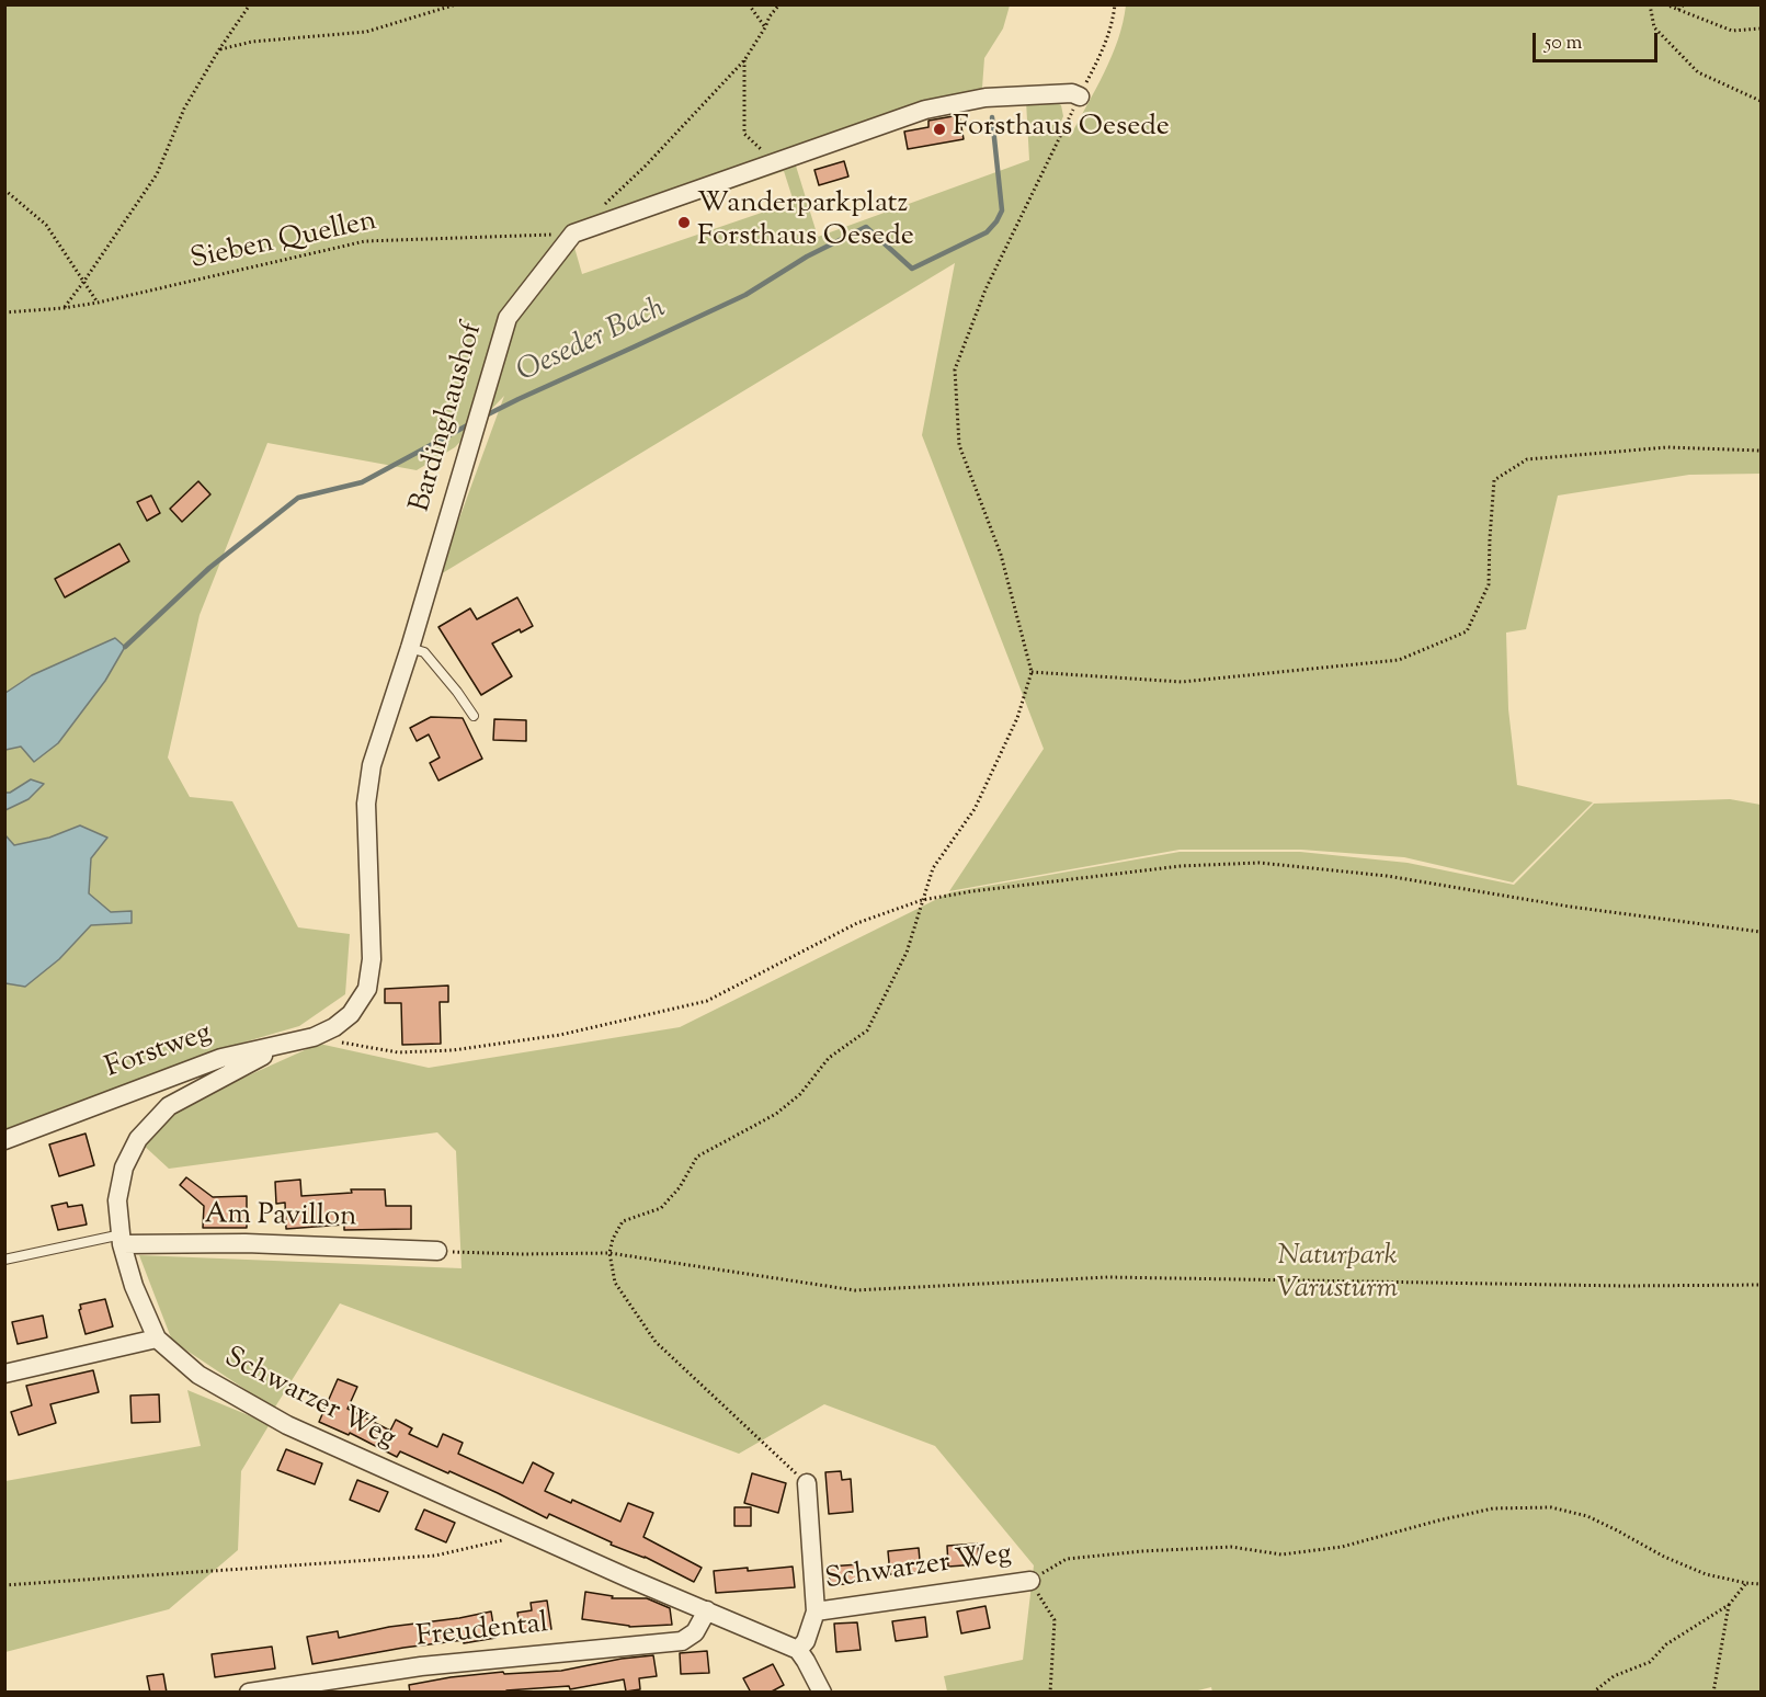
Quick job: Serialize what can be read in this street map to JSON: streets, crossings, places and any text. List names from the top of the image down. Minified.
{"streets":{"street":["Bardinghaushof","Forstweg","Am Pavillon","Schwarzer Weg","Freudental"],"path":["Sieben Quellen"]},"crossings":[["Sieben Quellen","Bardinghaushof"],["Bardinghaushof","Forstweg"],["Forstweg","Schwarzer Weg"],["Am Pavillon","Schwarzer Weg"],["Schwarzer Weg","Freudental"]],"water":["Oeseder Bach"],"parks":["Naturpark Varusturm"],"places":["Forsthaus Oesede","Wanderparkplatz Forsthaus Oesede"],"scale_bar":"50 m"}
